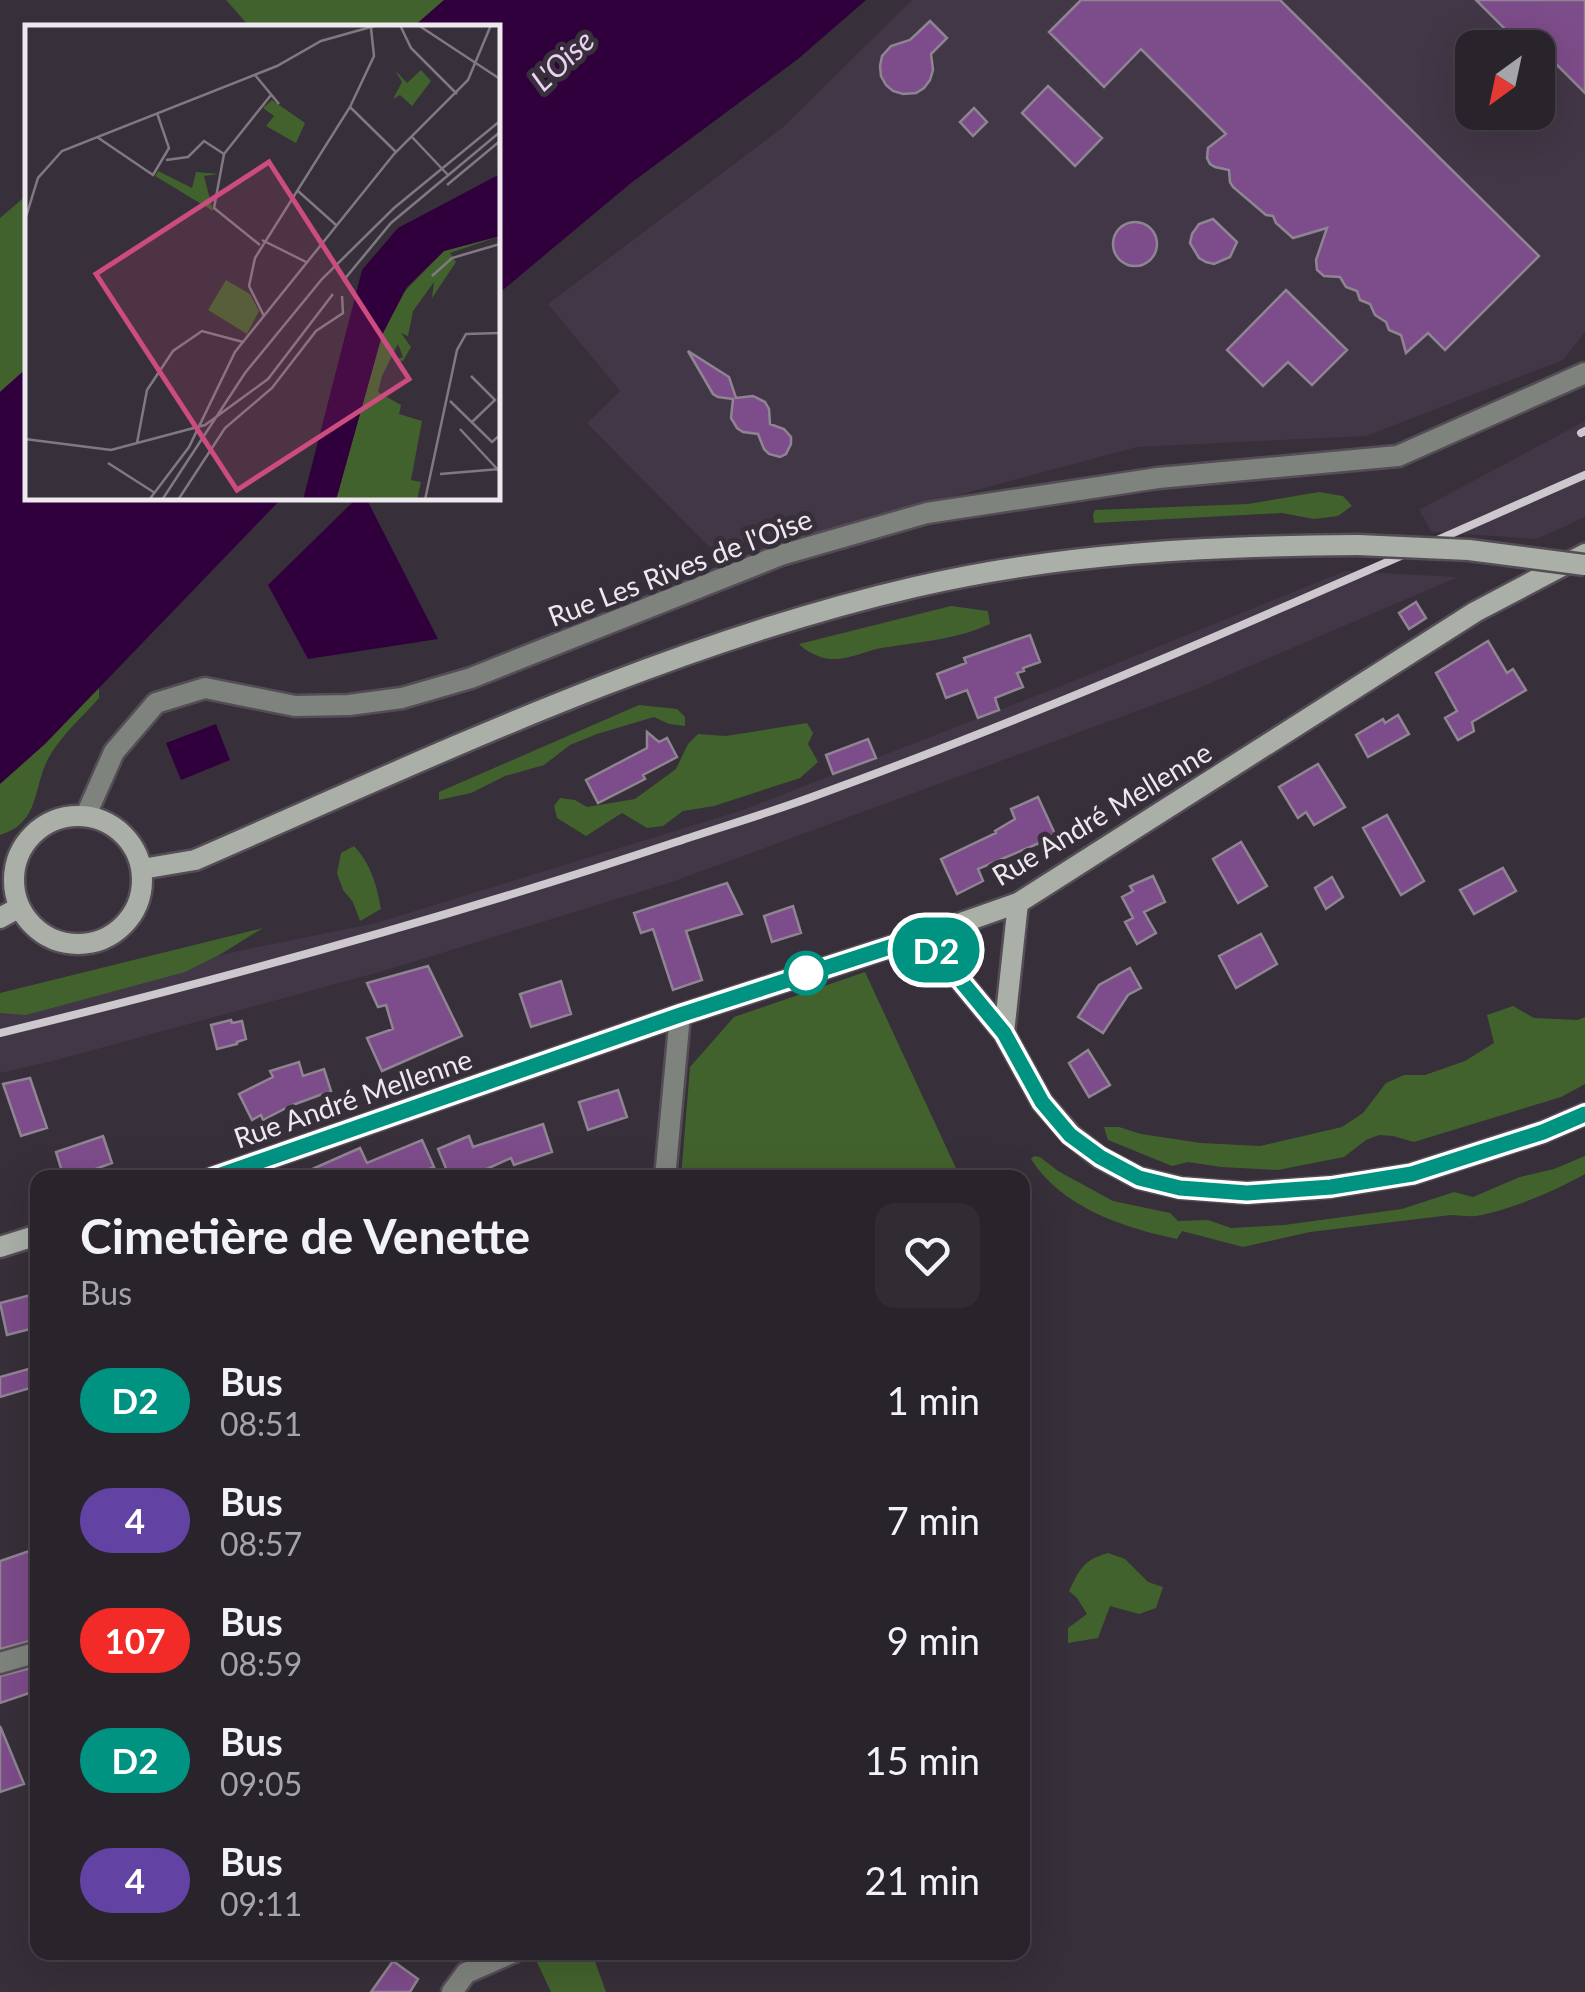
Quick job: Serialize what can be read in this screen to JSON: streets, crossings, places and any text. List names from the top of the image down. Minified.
{"streets":{"street":["Rue Les Rives de l'Oise","Rue André Mellenne"]},"water":["L'Oise"],"lines":["bus line D2"],"north":"bottom left","page":{"on_map":"D2","heading":["Cimetière de Venette","Bus"],"list":[{"mark":"D2","name":"Bus","note":"08:51","value":"1 min"},{"mark":"4","name":"Bus","note":"08:57","value":"7 min"},{"mark":"107","name":"Bus","note":"08:59","value":"9 min"},{"mark":"D2","name":"Bus","note":"09:05","value":"15 min"},{"mark":"4","name":"Bus","note":"09:11","value":"21 min"}]}}
